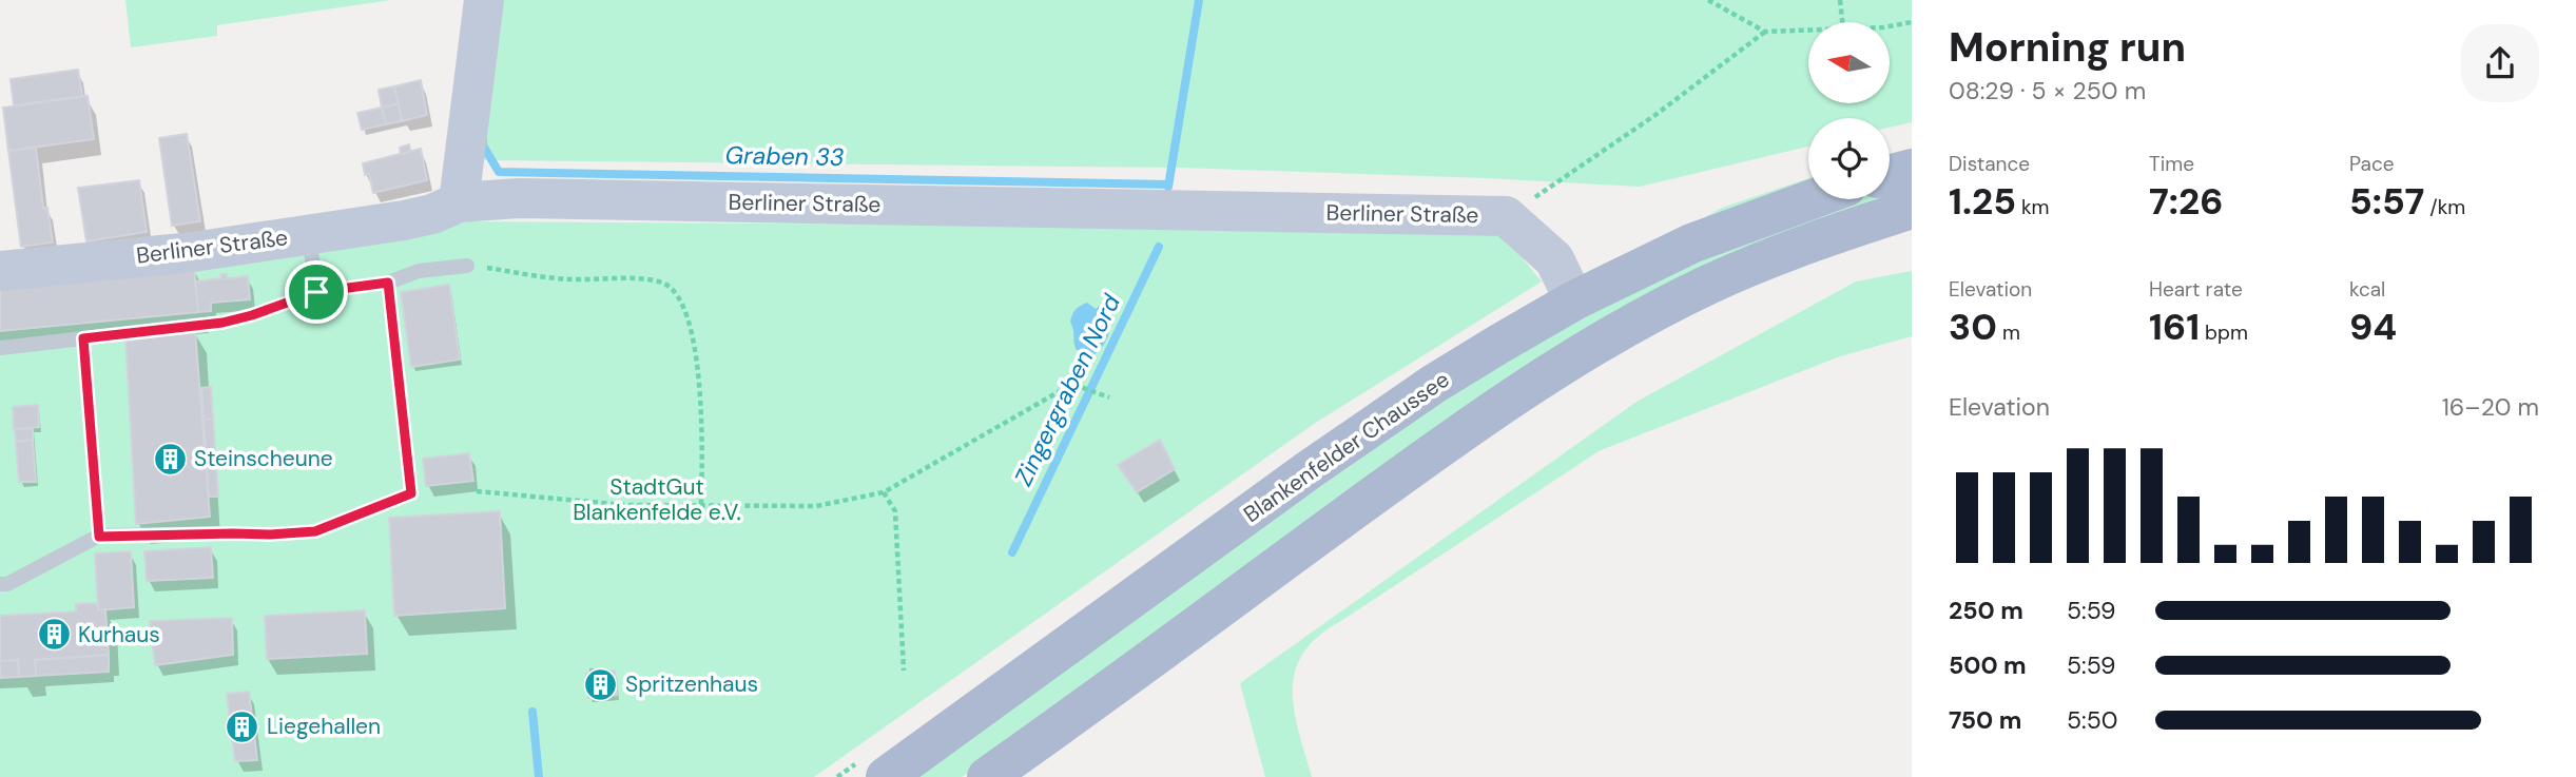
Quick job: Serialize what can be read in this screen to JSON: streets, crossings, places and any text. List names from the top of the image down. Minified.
{"streets":{"main road":["Blankenfelder Chaussee"],"street":["Berliner Straße"]},"crossings":[["Berliner Straße","Blankenfelder Chaussee"]],"water":["Graben 33","Zingergraben Nord"],"parks":["StadtGut Blankenfelde e.V."],"places":{"building":["Steinscheune","Kurhaus","Spritzenhaus","Liegehallen"]},"north":"left","page":{"heading":["Morning run","08:29 · 5 × 250 m"],"stats":[["Distance","1.25 km"],["Time","7:26"],["Pace","5:57 /km"],["Elevation","30 m"],["Heart rate","161 bpm"],["kcal","94"]],"chart":["Elevation","16–20 m"],"list":[{"name":"250 m","note":"5:59"},{"name":"500 m","note":"5:59"},{"name":"750 m","note":"5:50"}]}}
